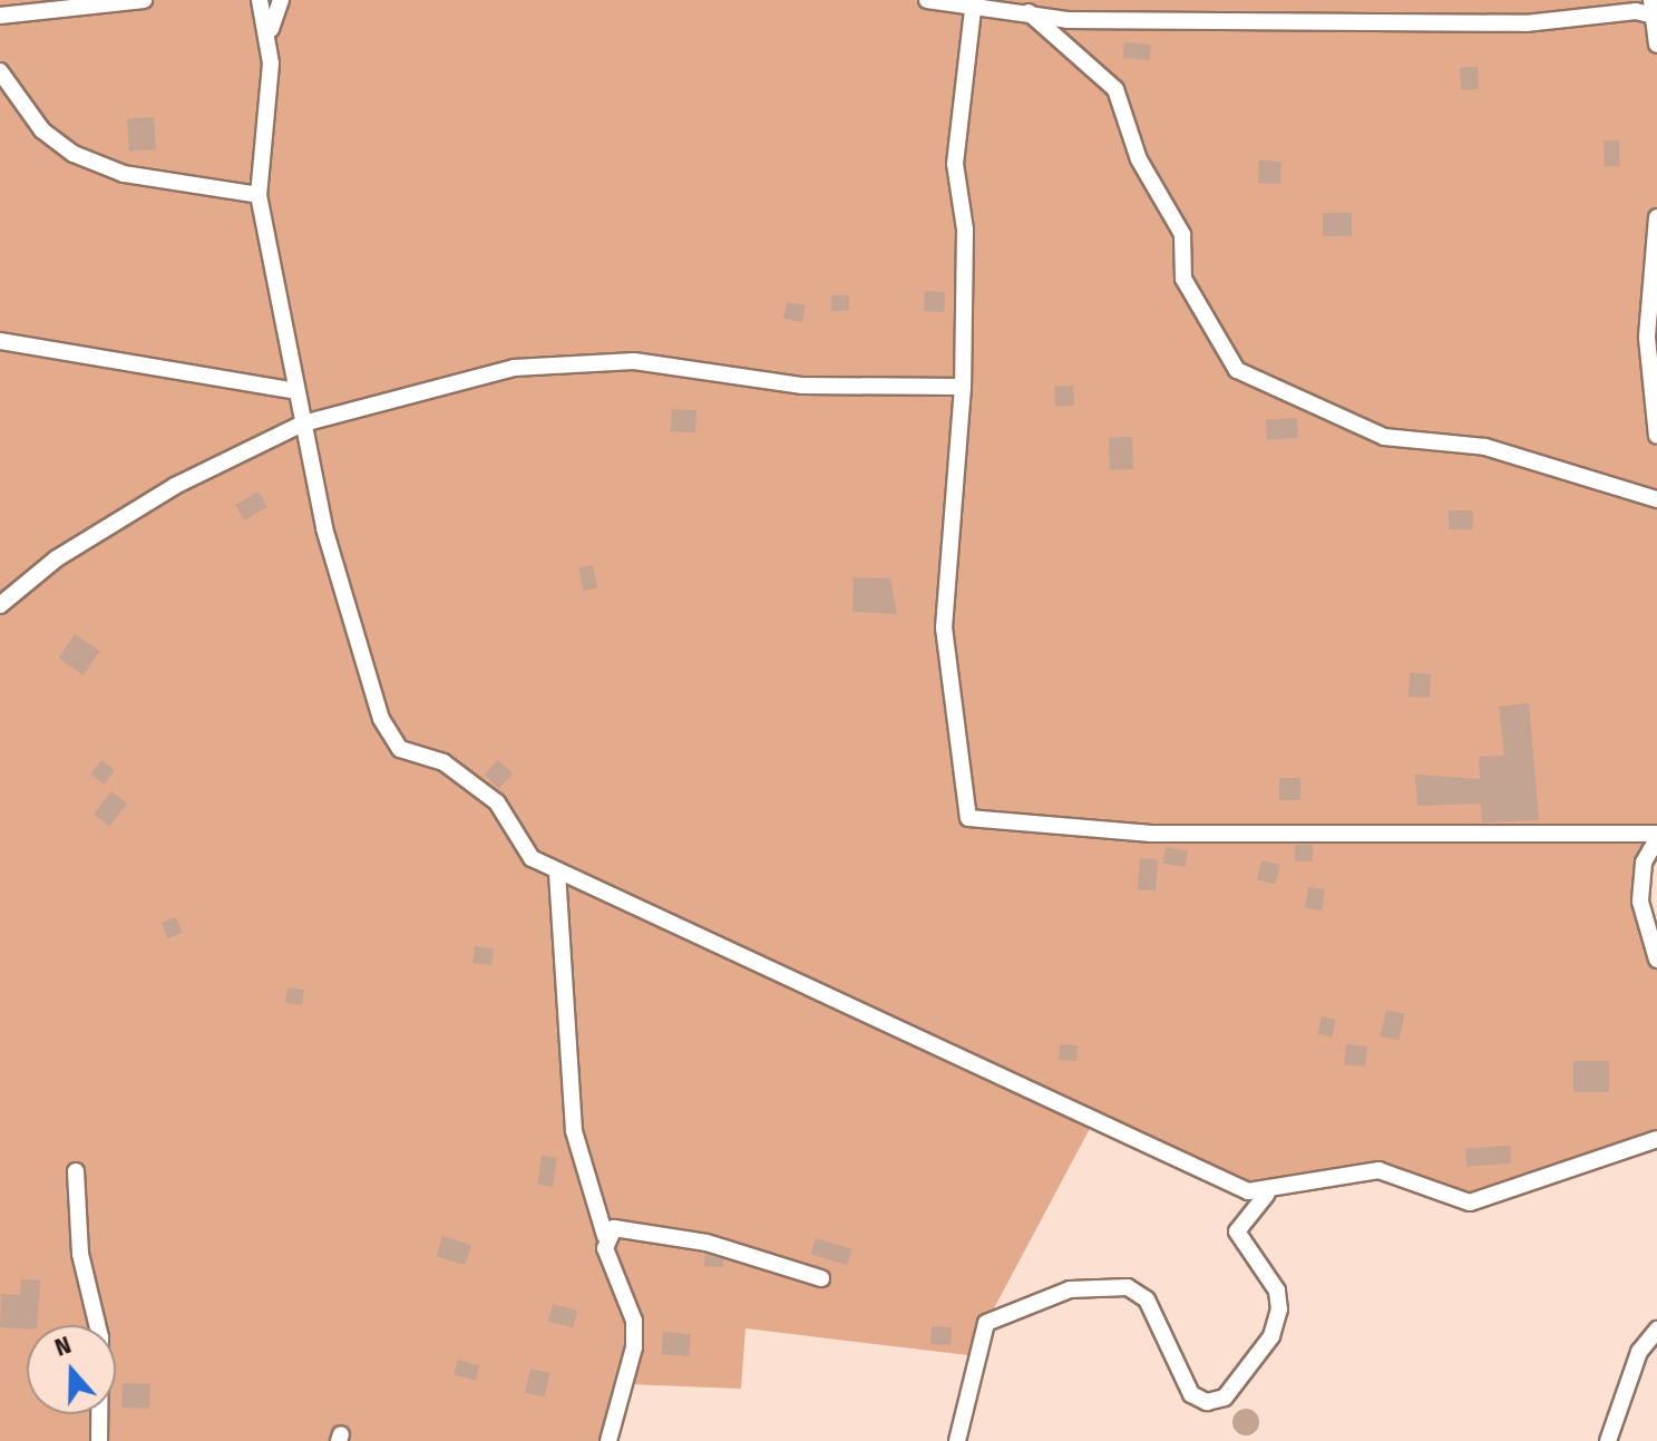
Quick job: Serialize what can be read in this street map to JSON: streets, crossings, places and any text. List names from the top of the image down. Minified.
{"north":"top"}
